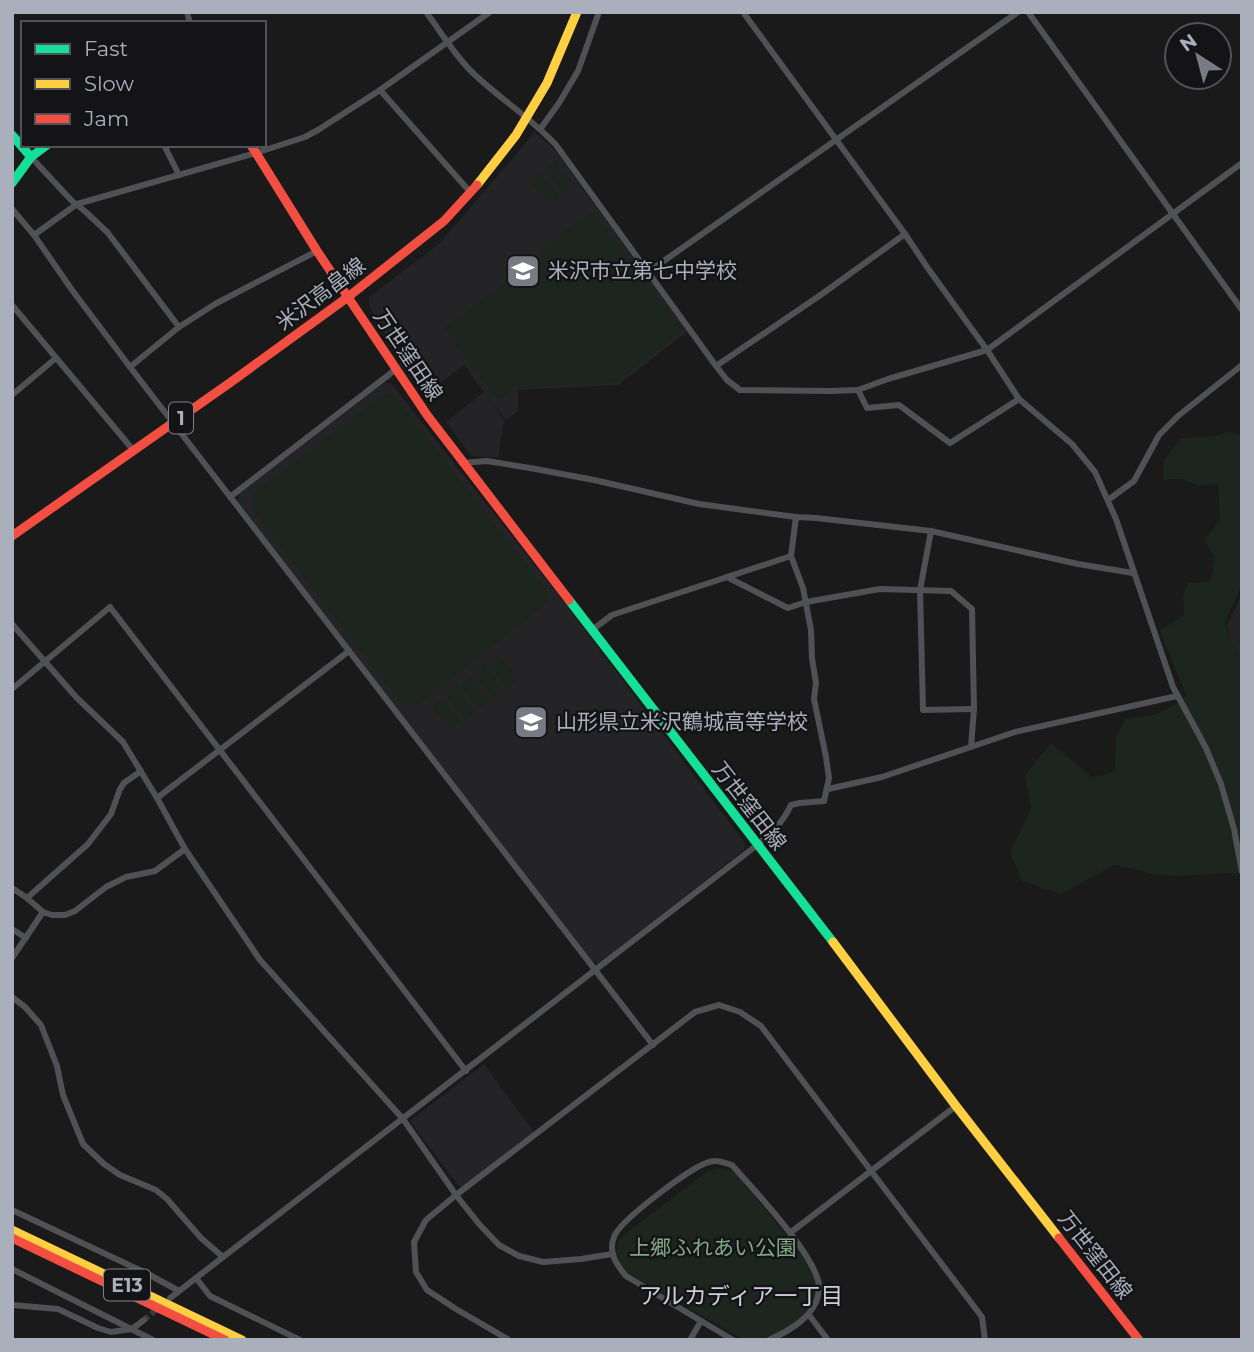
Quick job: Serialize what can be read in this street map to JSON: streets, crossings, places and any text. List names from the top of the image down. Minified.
{"streets":{"main road":["米沢高畠線","万世窪田線","1","E13"]},"crossings":[["米沢高畠線","万世窪田線"]],"districts":["アルカディア一丁目"],"parks":["上郷ふれあい公園"],"places":{"school or university":["米沢市立第七中学校","山形県立米沢鶴城高等学校"]},"legend":["Fast","Slow","Jam"],"north":"top left"}
